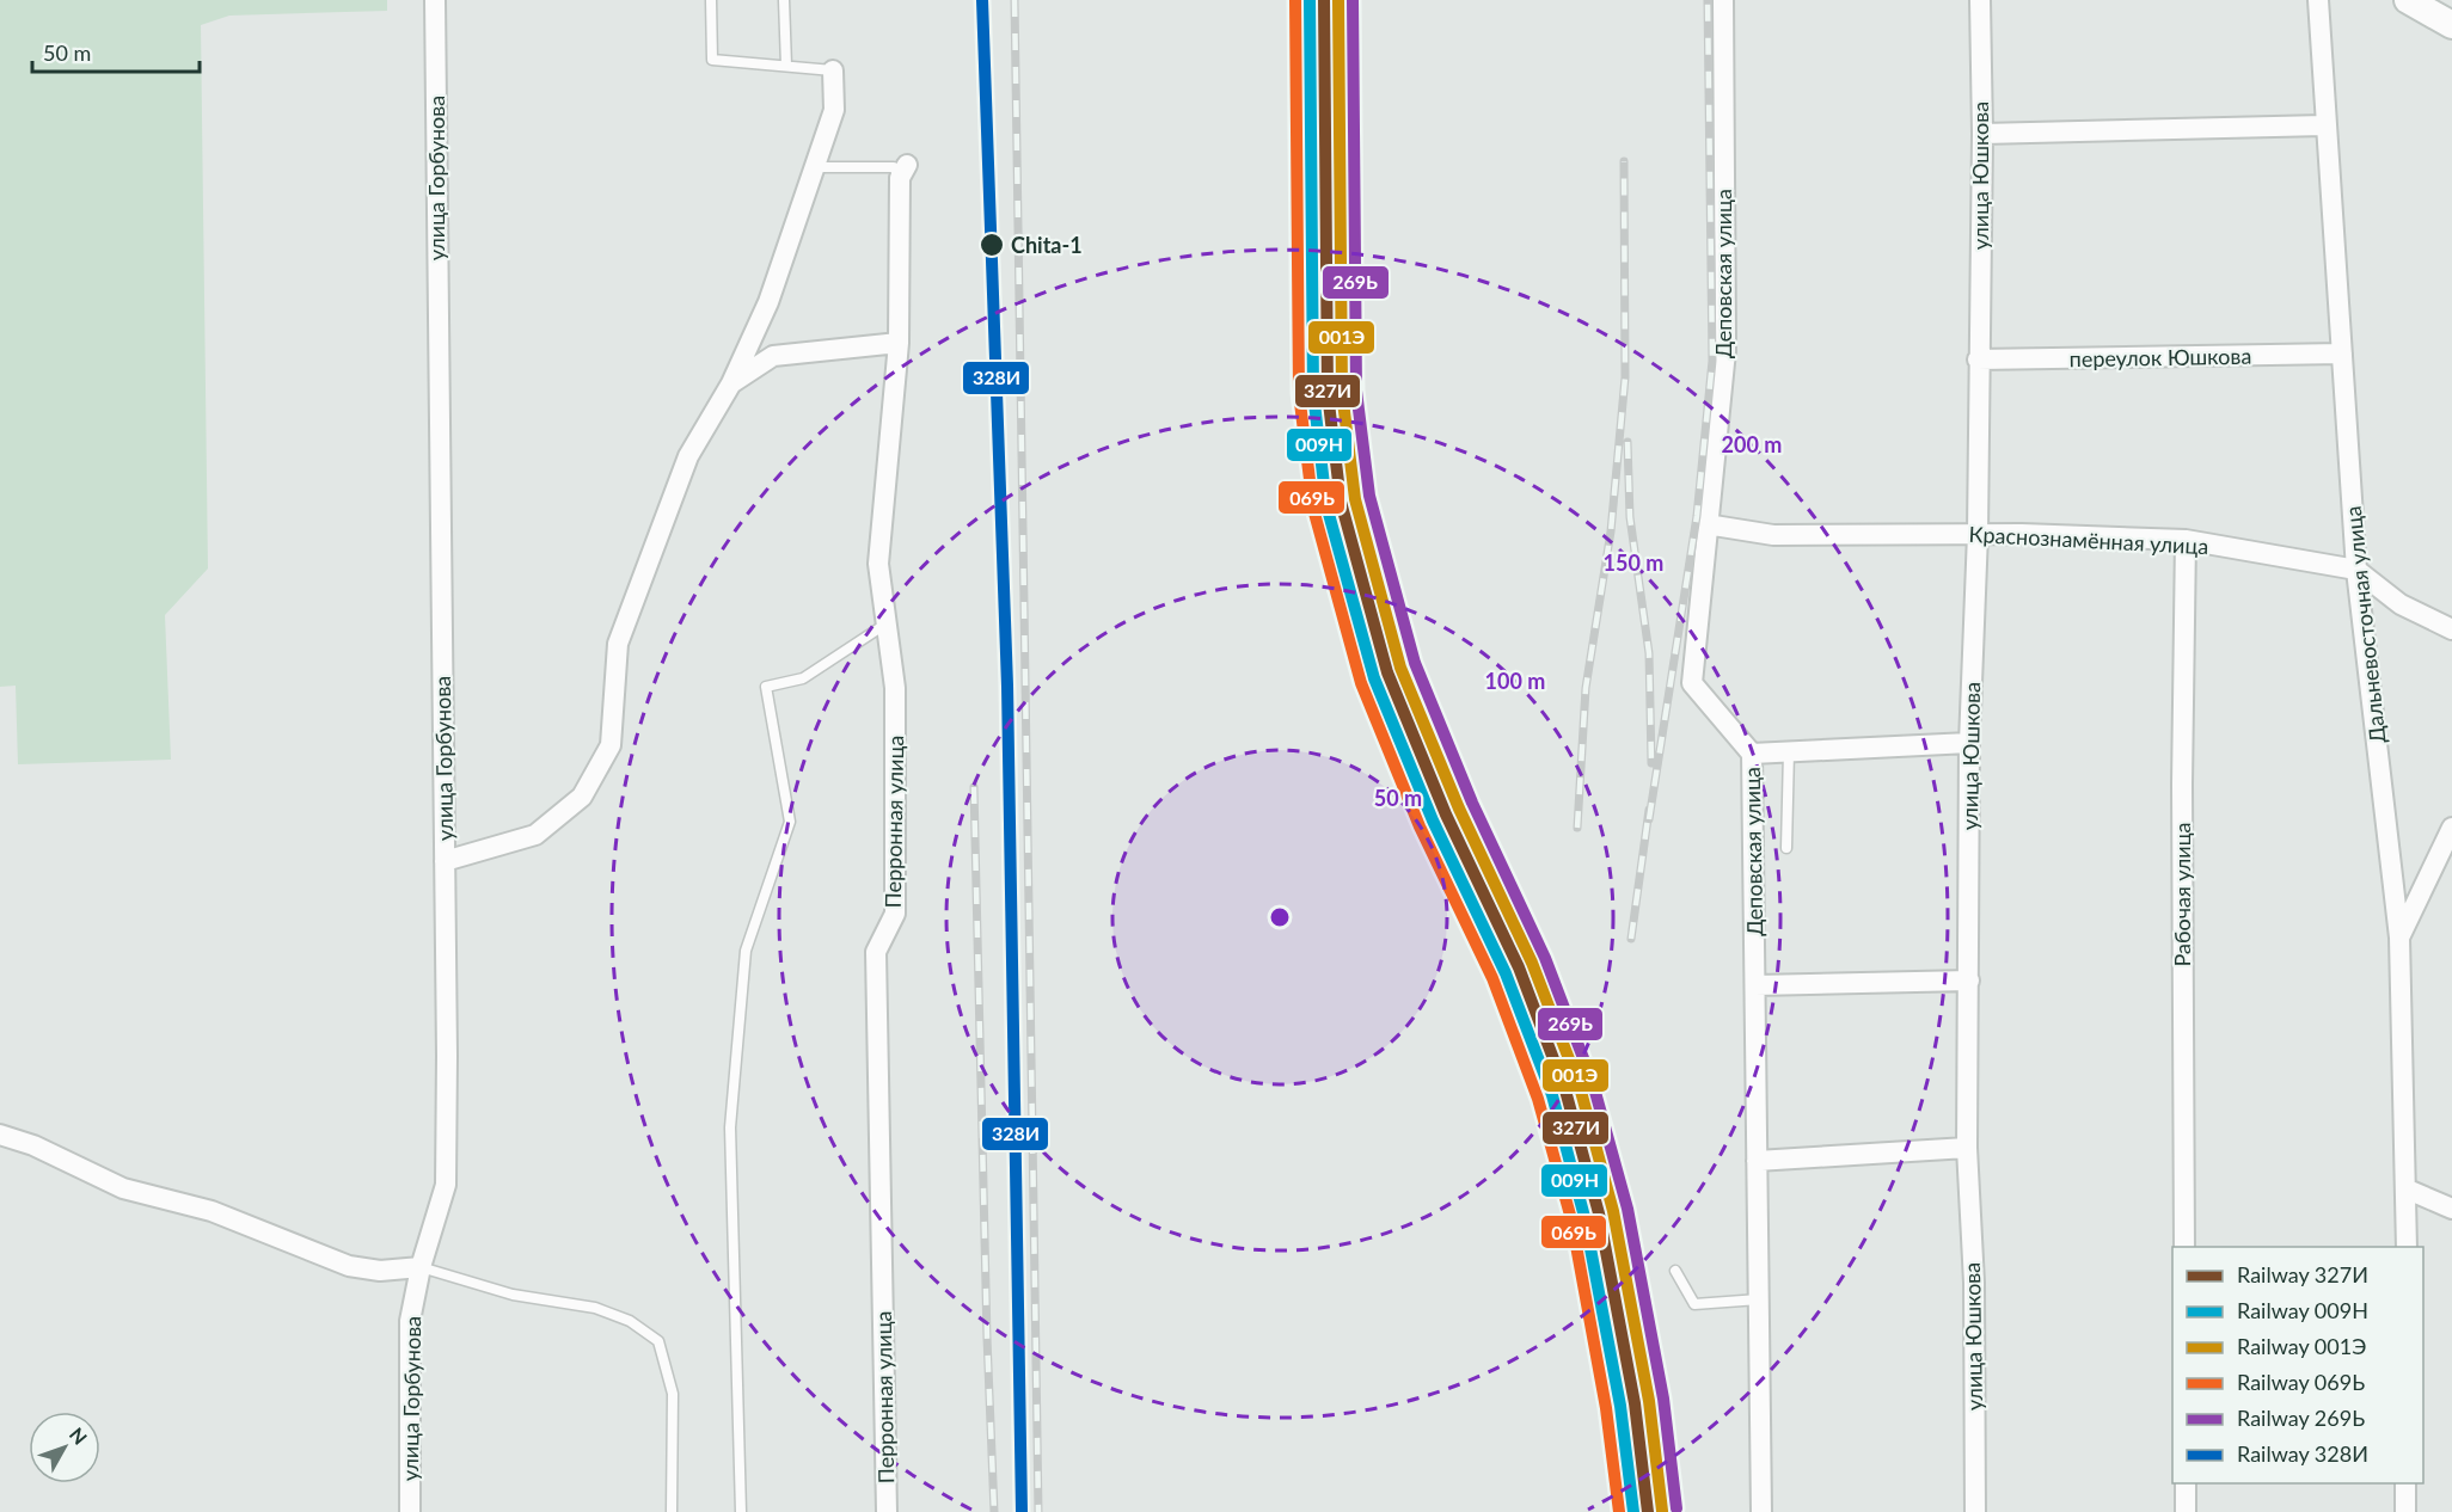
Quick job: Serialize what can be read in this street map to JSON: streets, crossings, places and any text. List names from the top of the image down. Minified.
{"streets":{"street":["улица Юшкова","улица Горбунова","Деповская улица","переулок Юшкова","Краснознамённая улица","Дальневосточная улица","Перронная улица","Рабочая улица"]},"crossings":[["улица Юшкова","переулок Юшкова"],["улица Юшкова","Краснознамённая улица"],["Деповская улица","Краснознамённая улица"],["переулок Юшкова","Дальневосточная улица"],["Краснознамённая улица","Дальневосточная улица"],["Краснознамённая улица","Рабочая улица"]],"places":["Chita-1"],"lines":["rail line 327И","rail line 009Н","rail line 001Э","rail line 069Ь","rail line 269Ь","rail line 328И"],"legend":["Railway 327И","Railway 009Н","Railway 001Э","Railway 069Ь","Railway 269Ь","Railway 328И"],"scale_bar":"50 m","north":"top right","rings":["200 m","150 m","100 m","50 m"]}
